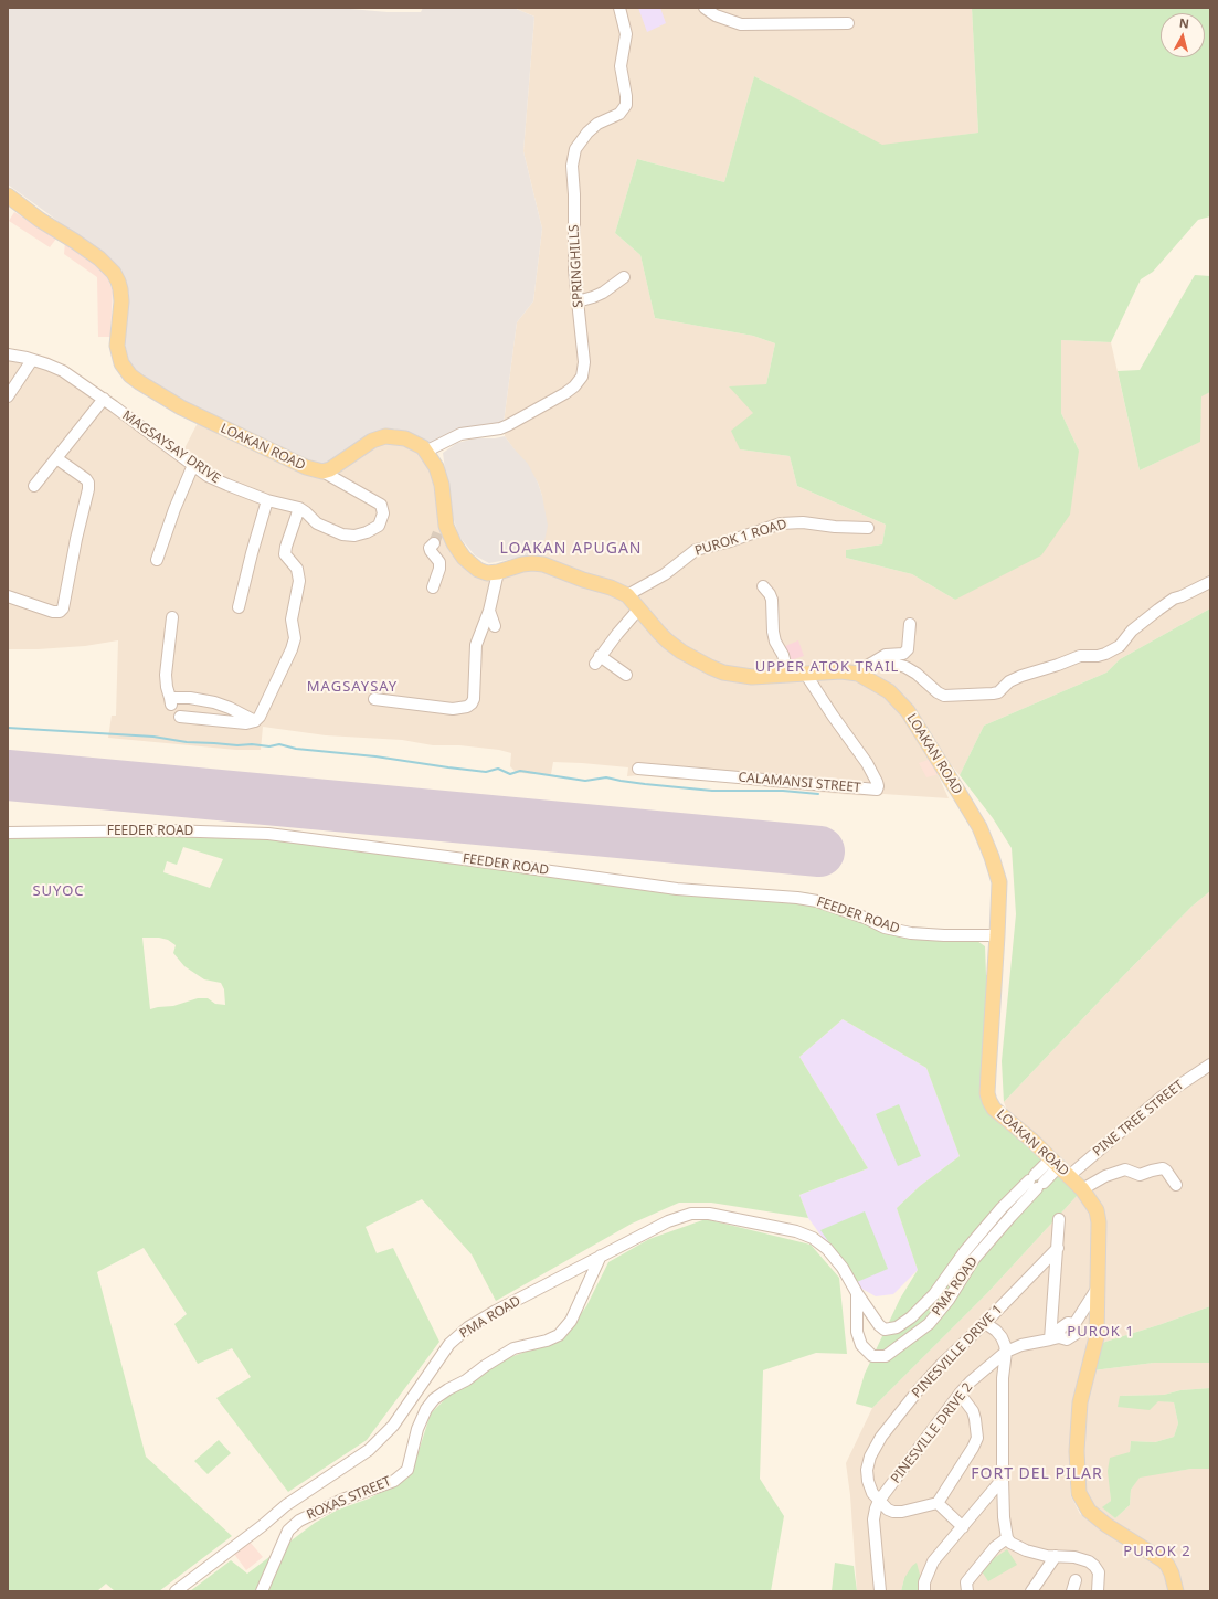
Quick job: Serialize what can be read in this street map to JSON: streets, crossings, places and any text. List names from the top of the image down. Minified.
{"streets":{"main road":["LOAKAN ROAD"],"street":["SPRINGHILLS","MAGSAYSAY DRIVE","PUROK 1 ROAD","CALAMANSI STREET","FEEDER ROAD","PINE TREE STREET","PMA ROAD","PINESVILLE DRIVE 1","PINESVILLE DRIVE 2","ROXAS STREET"]},"crossings":[["SPRINGHILLS","LOAKAN ROAD"],["MAGSAYSAY DRIVE","LOAKAN ROAD"],["LOAKAN ROAD","PUROK 1 ROAD"],["LOAKAN ROAD","CALAMANSI STREET"],["LOAKAN ROAD","FEEDER ROAD"],["LOAKAN ROAD","PINE TREE STREET"],["LOAKAN ROAD","PMA ROAD"],["PINE TREE STREET","PMA ROAD"],["PMA ROAD","ROXAS STREET"],["PINESVILLE DRIVE 1","PINESVILLE DRIVE 2"]],"districts":["LOAKAN APUGAN","UPPER ATOK TRAIL","MAGSAYSAY","SUYOC","PUROK 1","FORT DEL PILAR","PUROK 2"],"north":"top"}
